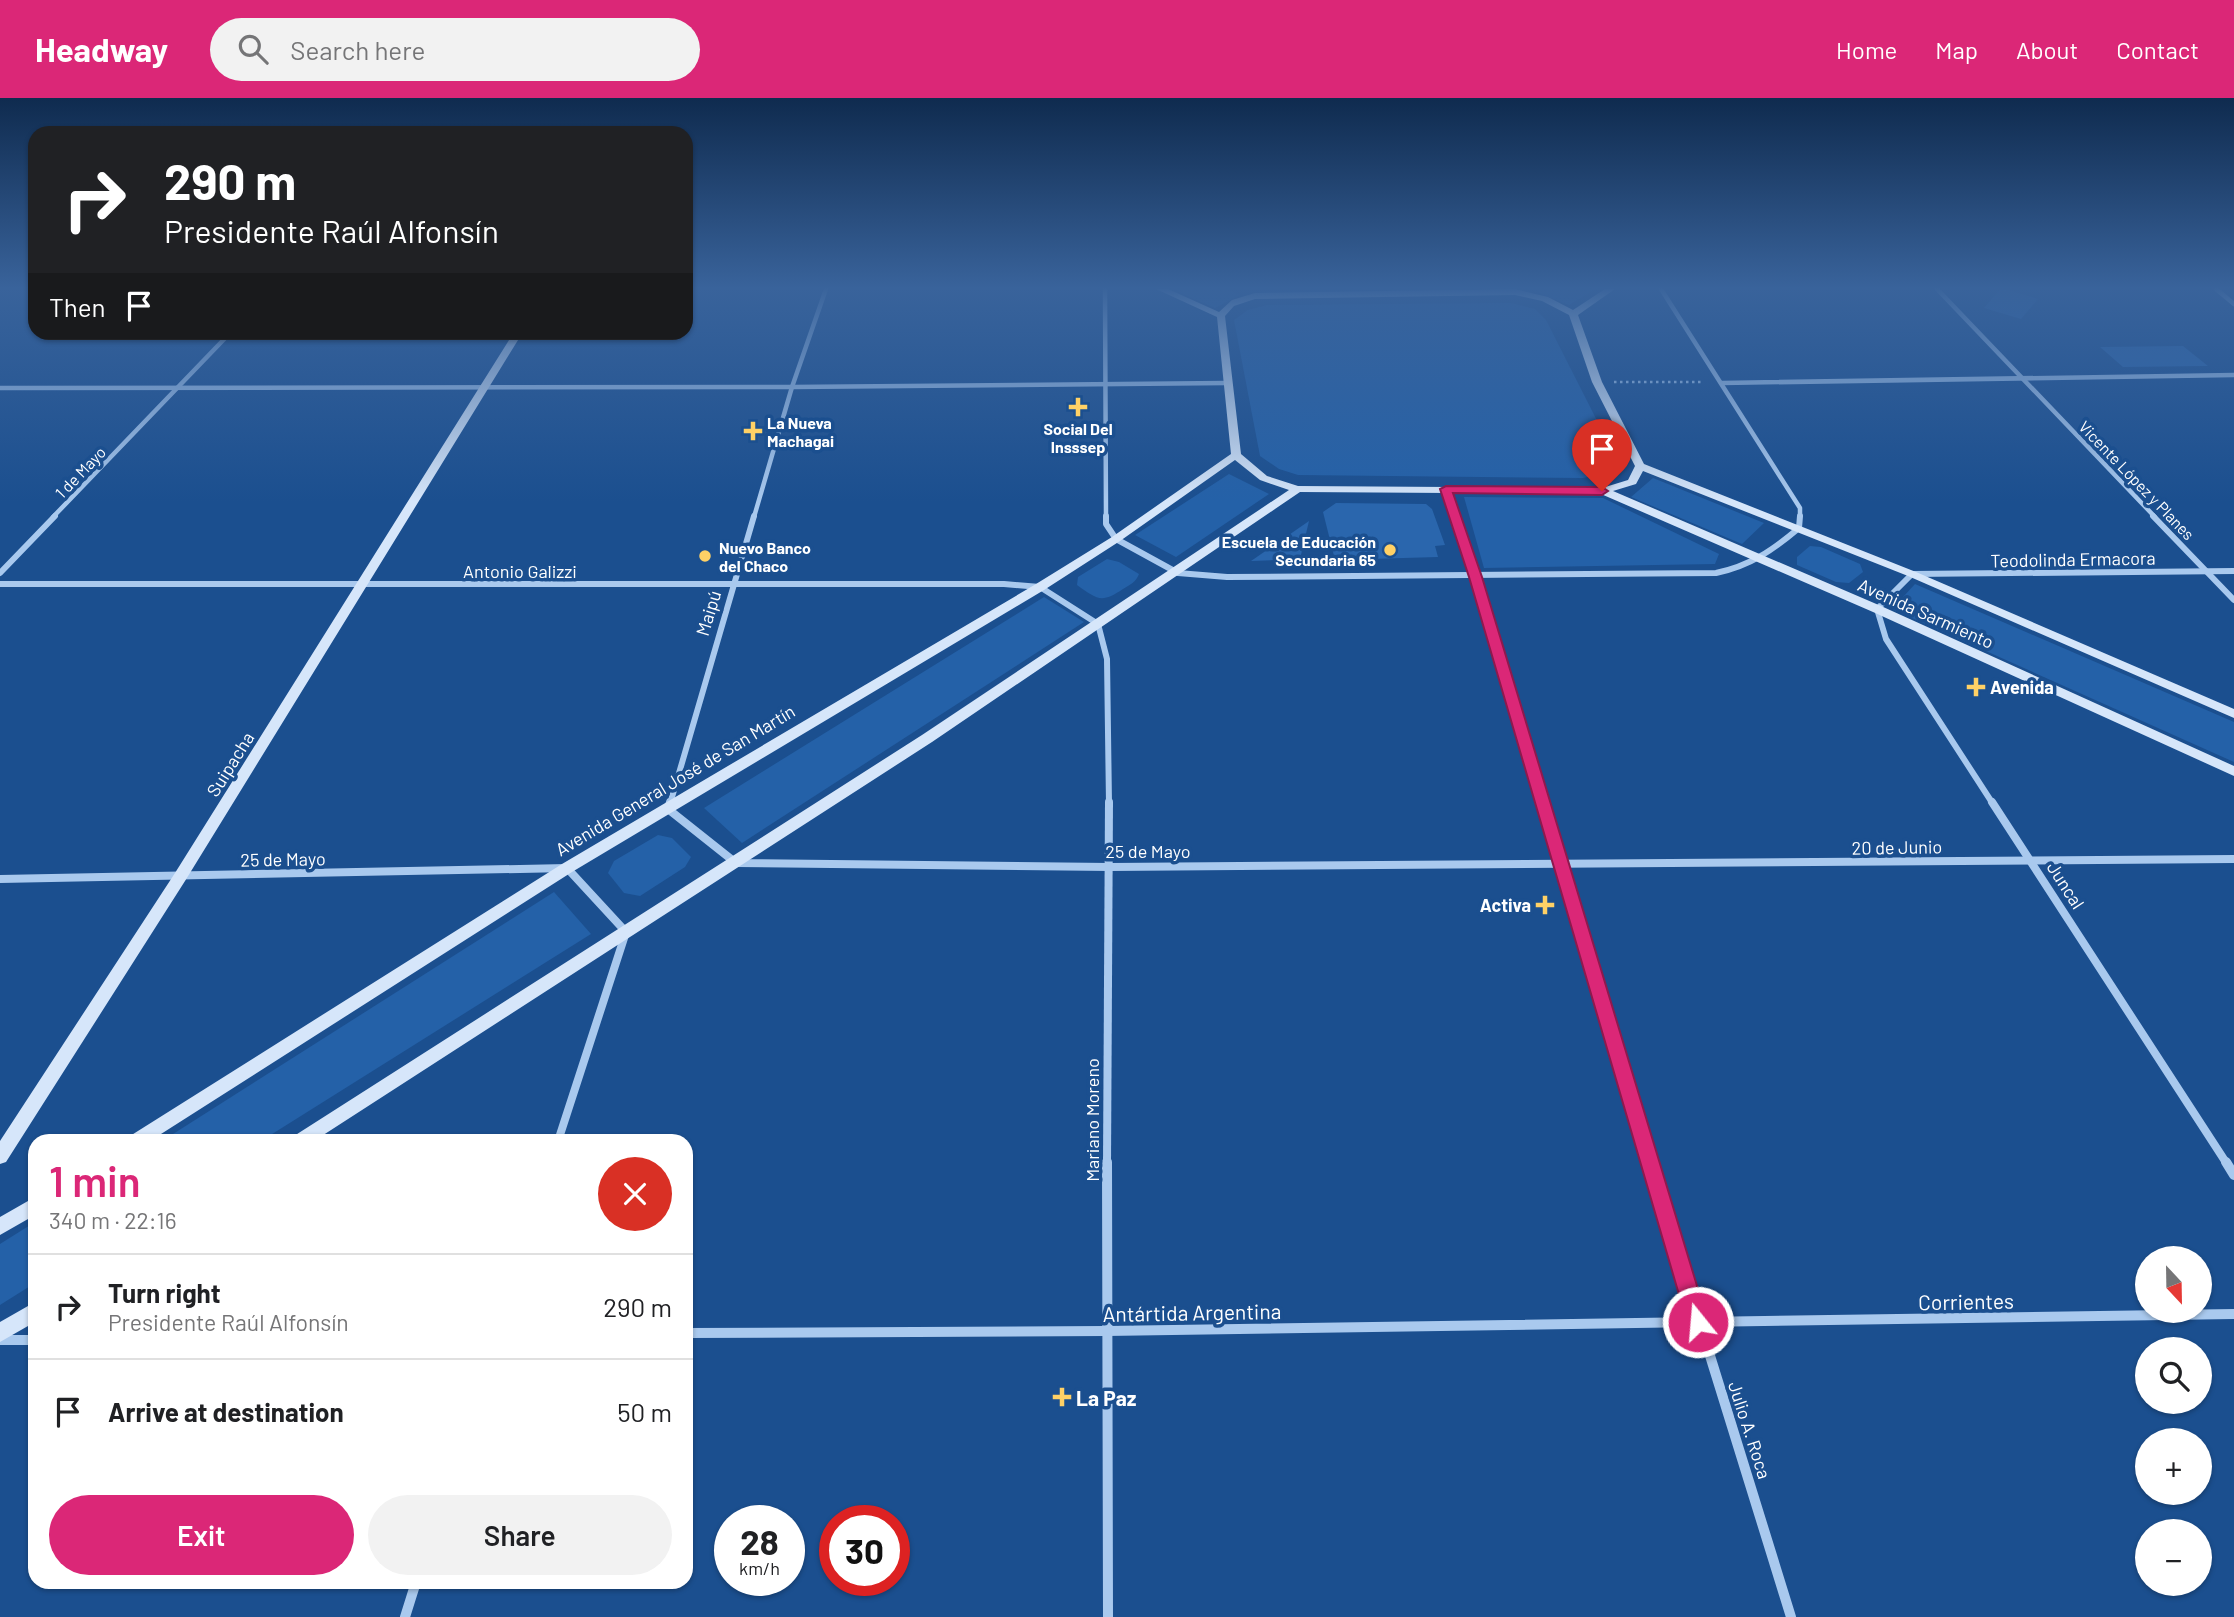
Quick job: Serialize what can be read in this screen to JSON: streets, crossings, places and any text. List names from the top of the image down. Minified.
{"streets":{"street":["1 de Mayo","Vicente López y Planes","Teodolinda Ermacora","Antonio Galizzi","Maipú","Avenida Sarmiento","Suipacha","Avenida General José de San Martín","20 de Junio","25 de Mayo","Juncal","Mariano Moreno","Corrientes","Antártida Argentina","Julio A. Roca"]},"crossings":[["Vicente López y Planes","Teodolinda Ermacora"],["Teodolinda Ermacora","Avenida Sarmiento"],["Antonio Galizzi","Maipú"],["Antonio Galizzi","Suipacha"],["Antonio Galizzi","Avenida General José de San Martín"],["Maipú","Avenida General José de San Martín"],["Avenida Sarmiento","Juncal"],["Suipacha","25 de Mayo"],["Avenida General José de San Martín","25 de Mayo"],["20 de Junio","25 de Mayo"],["20 de Junio","Juncal"],["20 de Junio","Julio A. Roca"],["25 de Mayo","Mariano Moreno"],["25 de Mayo","Julio A. Roca"],["Mariano Moreno","Antártida Argentina"],["Corrientes","Antártida Argentina"],["Corrientes","Julio A. Roca"],["Antártida Argentina","Julio A. Roca"]],"places":{"health":["Social Del Insssep","La Nueva Machagai","Avenida","Activa","La Paz"],"other":["Escuela de Educación Secundaria 65","Nuevo Banco del Chaco"]},"north":"bottom","page":{"header":"Headway","search":"Search here","nav":["Home","Map","About","Contact"],"turn":["290 m","Presidente Raúl Alfonsín"],"then":"Then","heading":["1 min","340 m · 22:16"],"map_buttons":["+","−"],"list":[{"name":"Turn right","note":"Presidente Raúl Alfonsín","value":"290 m"},{"name":"Arrive at destination","value":"50 m"}],"buttons":["Exit","Share"],"speed":"28 km/h","limit":"30"}}
